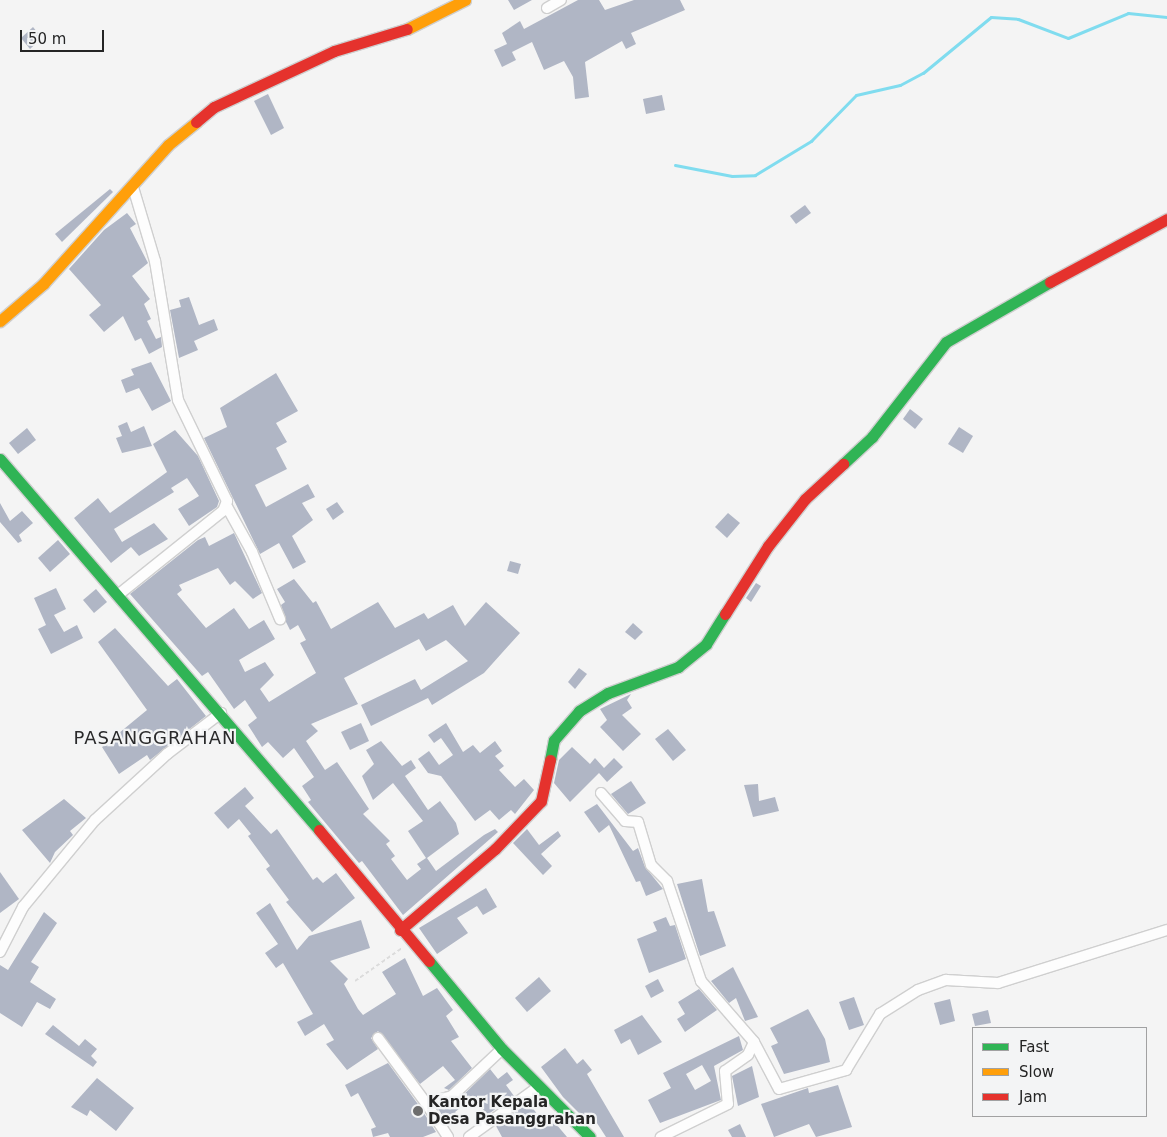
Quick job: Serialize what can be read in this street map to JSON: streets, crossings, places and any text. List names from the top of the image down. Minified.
{"districts":["PASANGGRAHAN"],"places":["Kantor Kepala Desa Pasanggrahan"],"legend":["Fast","Slow","Jam"],"scale_bar":"50 m"}
